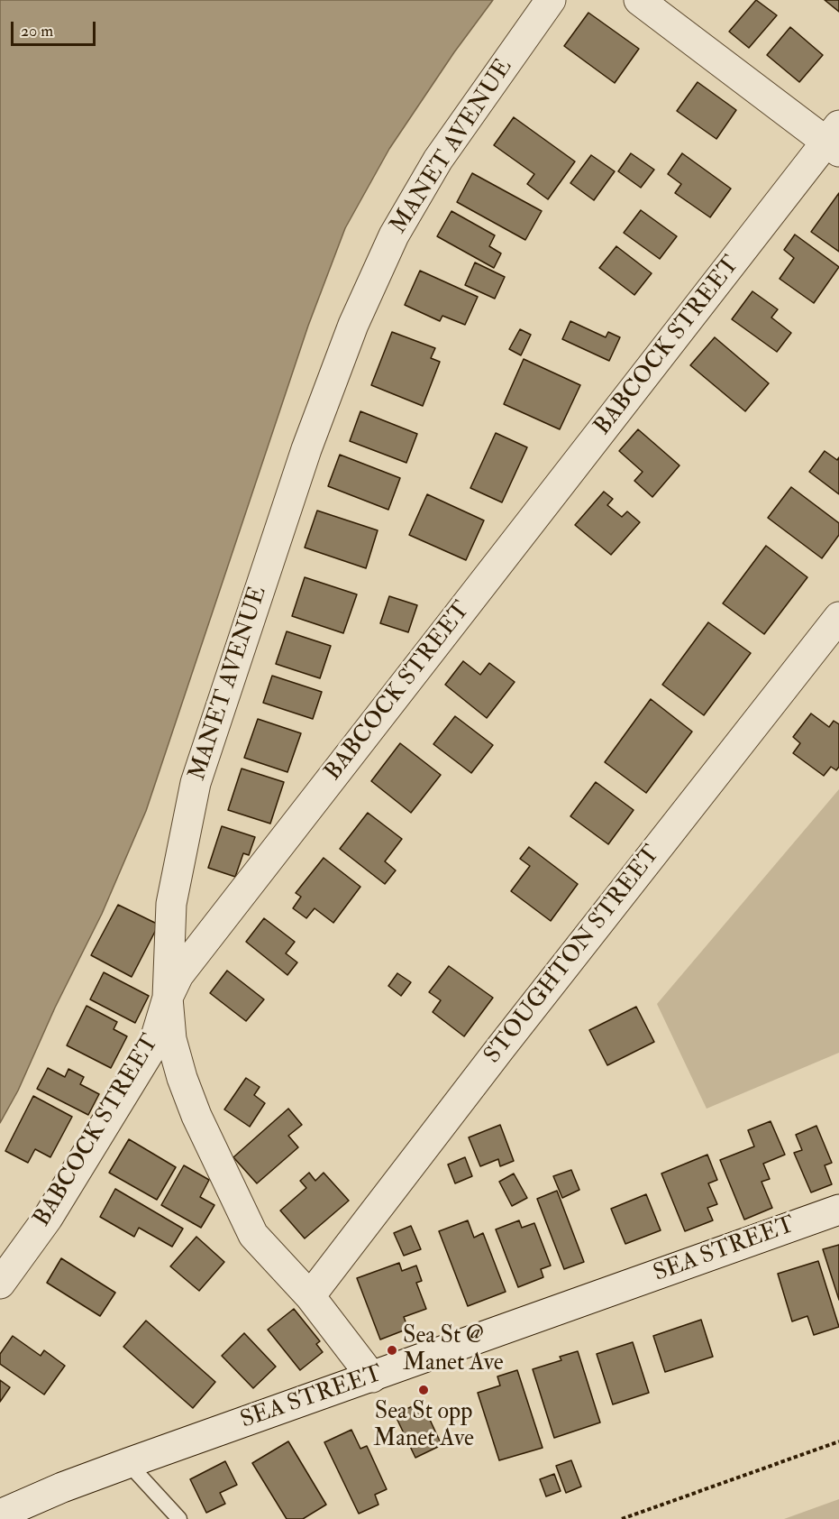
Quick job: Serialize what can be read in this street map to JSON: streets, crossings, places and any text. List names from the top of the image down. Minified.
{"streets":{"street":["MANET AVENUE","BABCOCK STREET","STOUGHTON STREET","SEA STREET"]},"crossings":[["MANET AVENUE","BABCOCK STREET"],["MANET AVENUE","STOUGHTON STREET"],["MANET AVENUE","SEA STREET"]],"places":["Sea St @ Manet Ave","Sea St opp Manet Ave"],"scale_bar":"20 m"}
